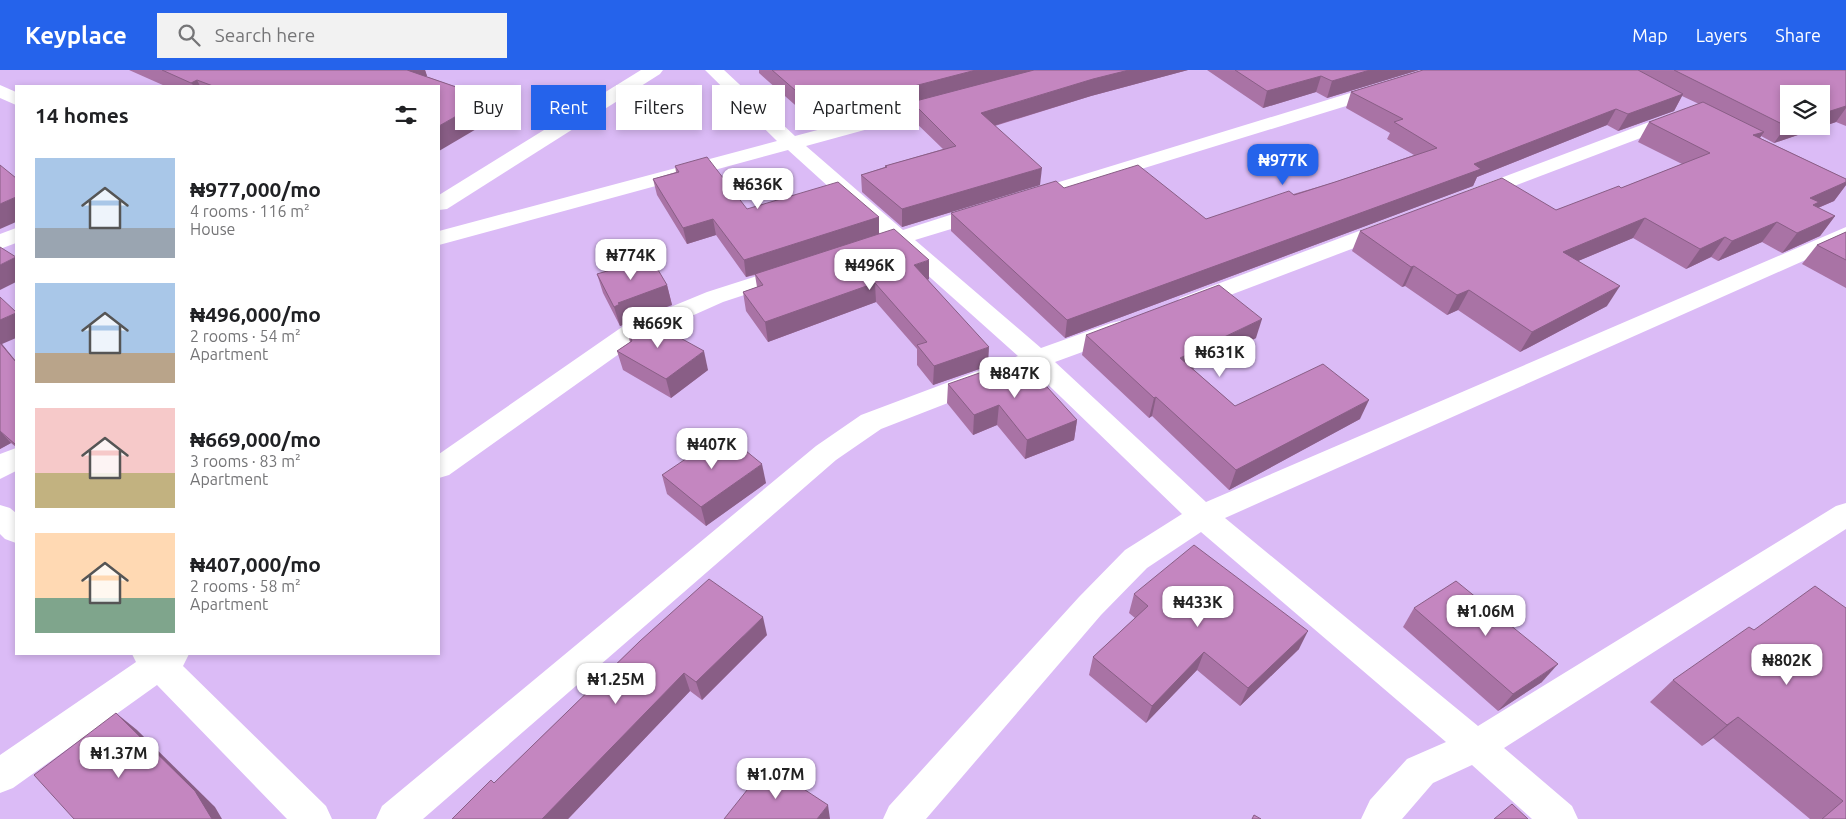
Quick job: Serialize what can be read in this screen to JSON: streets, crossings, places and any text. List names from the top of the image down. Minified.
{"page":{"header":"Keyplace","search":"Search here","nav":["Map","Layers","Share"],"chip":["Buy","Rent","Filters","New","Apartment"],"heading":"14 homes","price":["₦977K","₦636K","₦774K","₦496K","₦669K","₦631K","₦847K","₦407K","₦433K","₦1.06M","₦802K","₦1.25M","₦1.37M","₦1.07M"],"list":[{"name":"₦977,000/mo","note":"4 rooms · 116 m² · House"},{"name":"₦496,000/mo","note":"2 rooms · 54 m² · Apartment"},{"name":"₦669,000/mo","note":"3 rooms · 83 m² · Apartment"},{"name":"₦407,000/mo","note":"2 rooms · 58 m² · Apartment"}]}}
